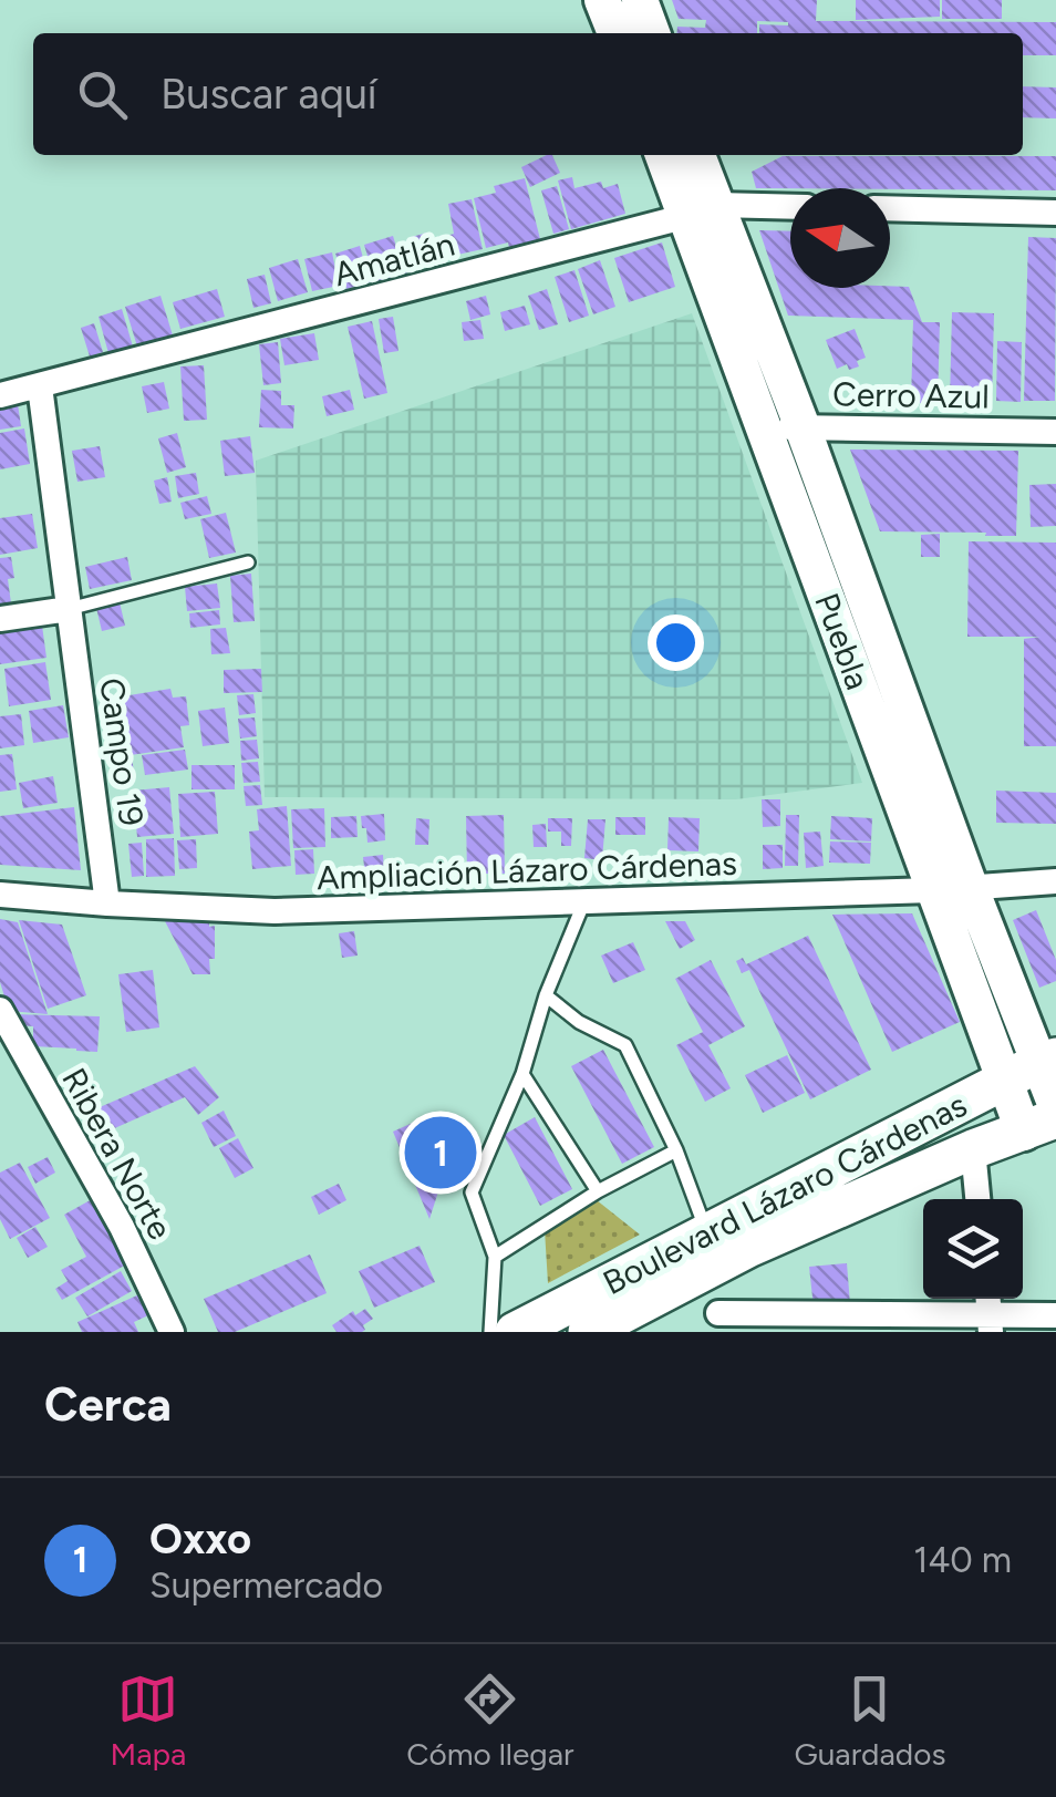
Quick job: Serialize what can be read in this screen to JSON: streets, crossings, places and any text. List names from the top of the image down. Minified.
{"streets":{"main road":["Puebla","Boulevard Lázaro Cárdenas"],"street":["Amatlán","Cerro Azul","Campo 19","Ampliación Lázaro Cárdenas","Ribera Norte"]},"crossings":[["Amatlán","Puebla"],["Amatlán","Campo 19"],["Cerro Azul","Puebla"],["Puebla","Ampliación Lázaro Cárdenas"],["Puebla","Boulevard Lázaro Cárdenas"],["Campo 19","Ampliación Lázaro Cárdenas"]],"north":"left","page":{"search":"Buscar aquí","pins":"1","heading":"Cerca","list":[{"mark":"1","name":"Oxxo","note":"Supermercado","value":"140 m"}],"nav":["Mapa","Cómo llegar","Guardados"]}}
